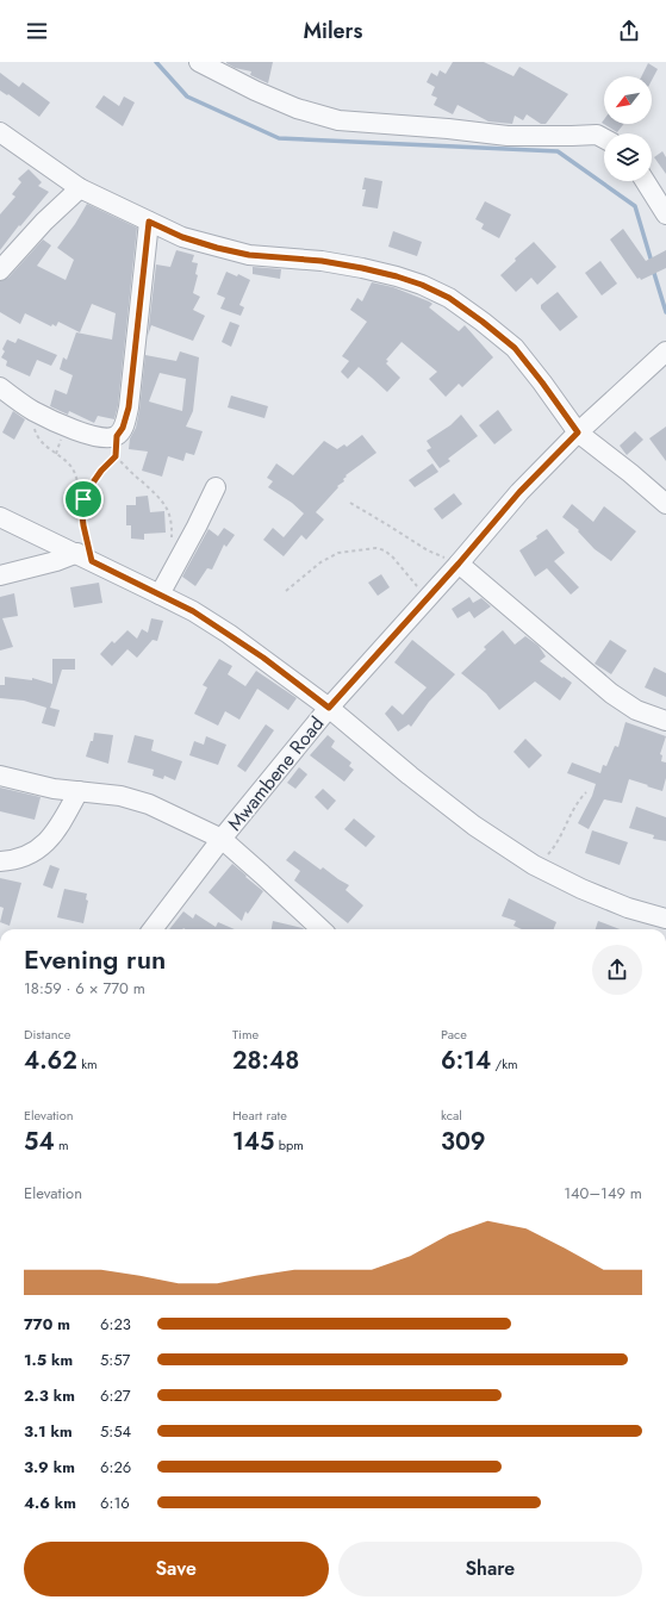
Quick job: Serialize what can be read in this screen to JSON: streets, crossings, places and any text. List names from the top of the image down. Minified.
{"streets":{"street":["Mwambene Road"]},"north":"bottom left","page":{"header":"Milers","heading":["Evening run","18:59 · 6 × 770 m"],"stats":[["Distance","4.62 km"],["Time","28:48"],["Pace","6:14 /km"],["Elevation","54 m"],["Heart rate","145 bpm"],["kcal","309"]],"chart":["Elevation","140–149 m"],"list":[{"name":"770 m","note":"6:23"},{"name":"1.5 km","note":"5:57"},{"name":"2.3 km","note":"6:27"},{"name":"3.1 km","note":"5:54"},{"name":"3.9 km","note":"6:26"},{"name":"4.6 km","note":"6:16"}],"buttons":["Save","Share"]}}
